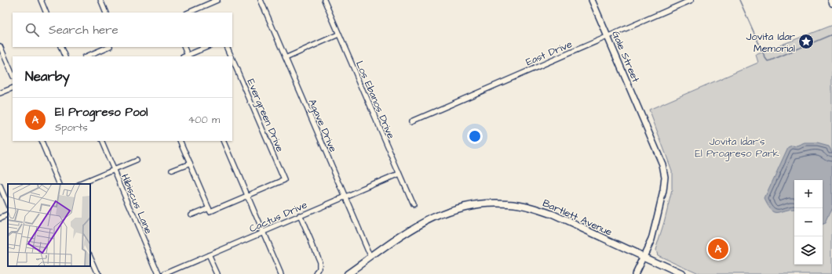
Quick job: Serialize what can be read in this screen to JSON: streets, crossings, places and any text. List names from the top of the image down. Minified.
{"streets":{"main road":["Bartlett Avenue"],"street":["East Drive","Gale Street","Los Ebanos Drive","Evergreen Drive","Agave Drive","Hibiscus Lane","Cactus Drive"]},"crossings":[["East Drive","Gale Street"],["Gale Street","Bartlett Avenue"],["Los Ebanos Drive","Cactus Drive"],["Agave Drive","Cactus Drive"],["Agave Drive","Bartlett Avenue"]],"parks":["Jovita Idar's El Progreso Park"],"places":{"place":["Jovita Idar Memorial"]},"page":{"search":"Search here","heading":"Nearby","list":[{"mark":"A","name":"El Progreso Pool","note":"Sports","value":"400 m"}],"map_buttons":["+","−"],"pins":"A"}}
